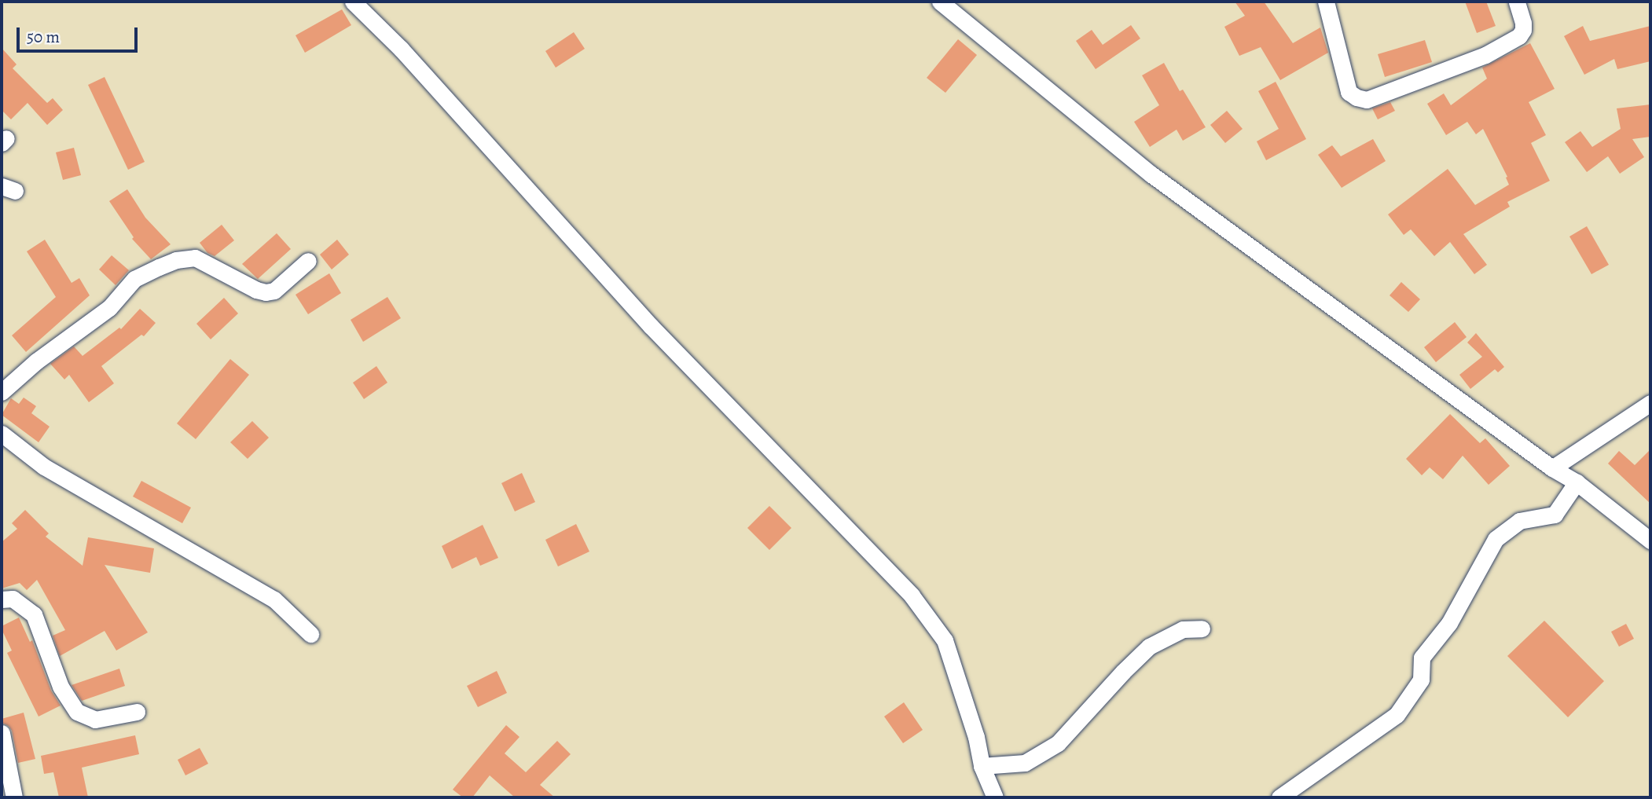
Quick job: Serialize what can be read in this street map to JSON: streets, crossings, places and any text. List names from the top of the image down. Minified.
{"scale_bar":"50 m"}
